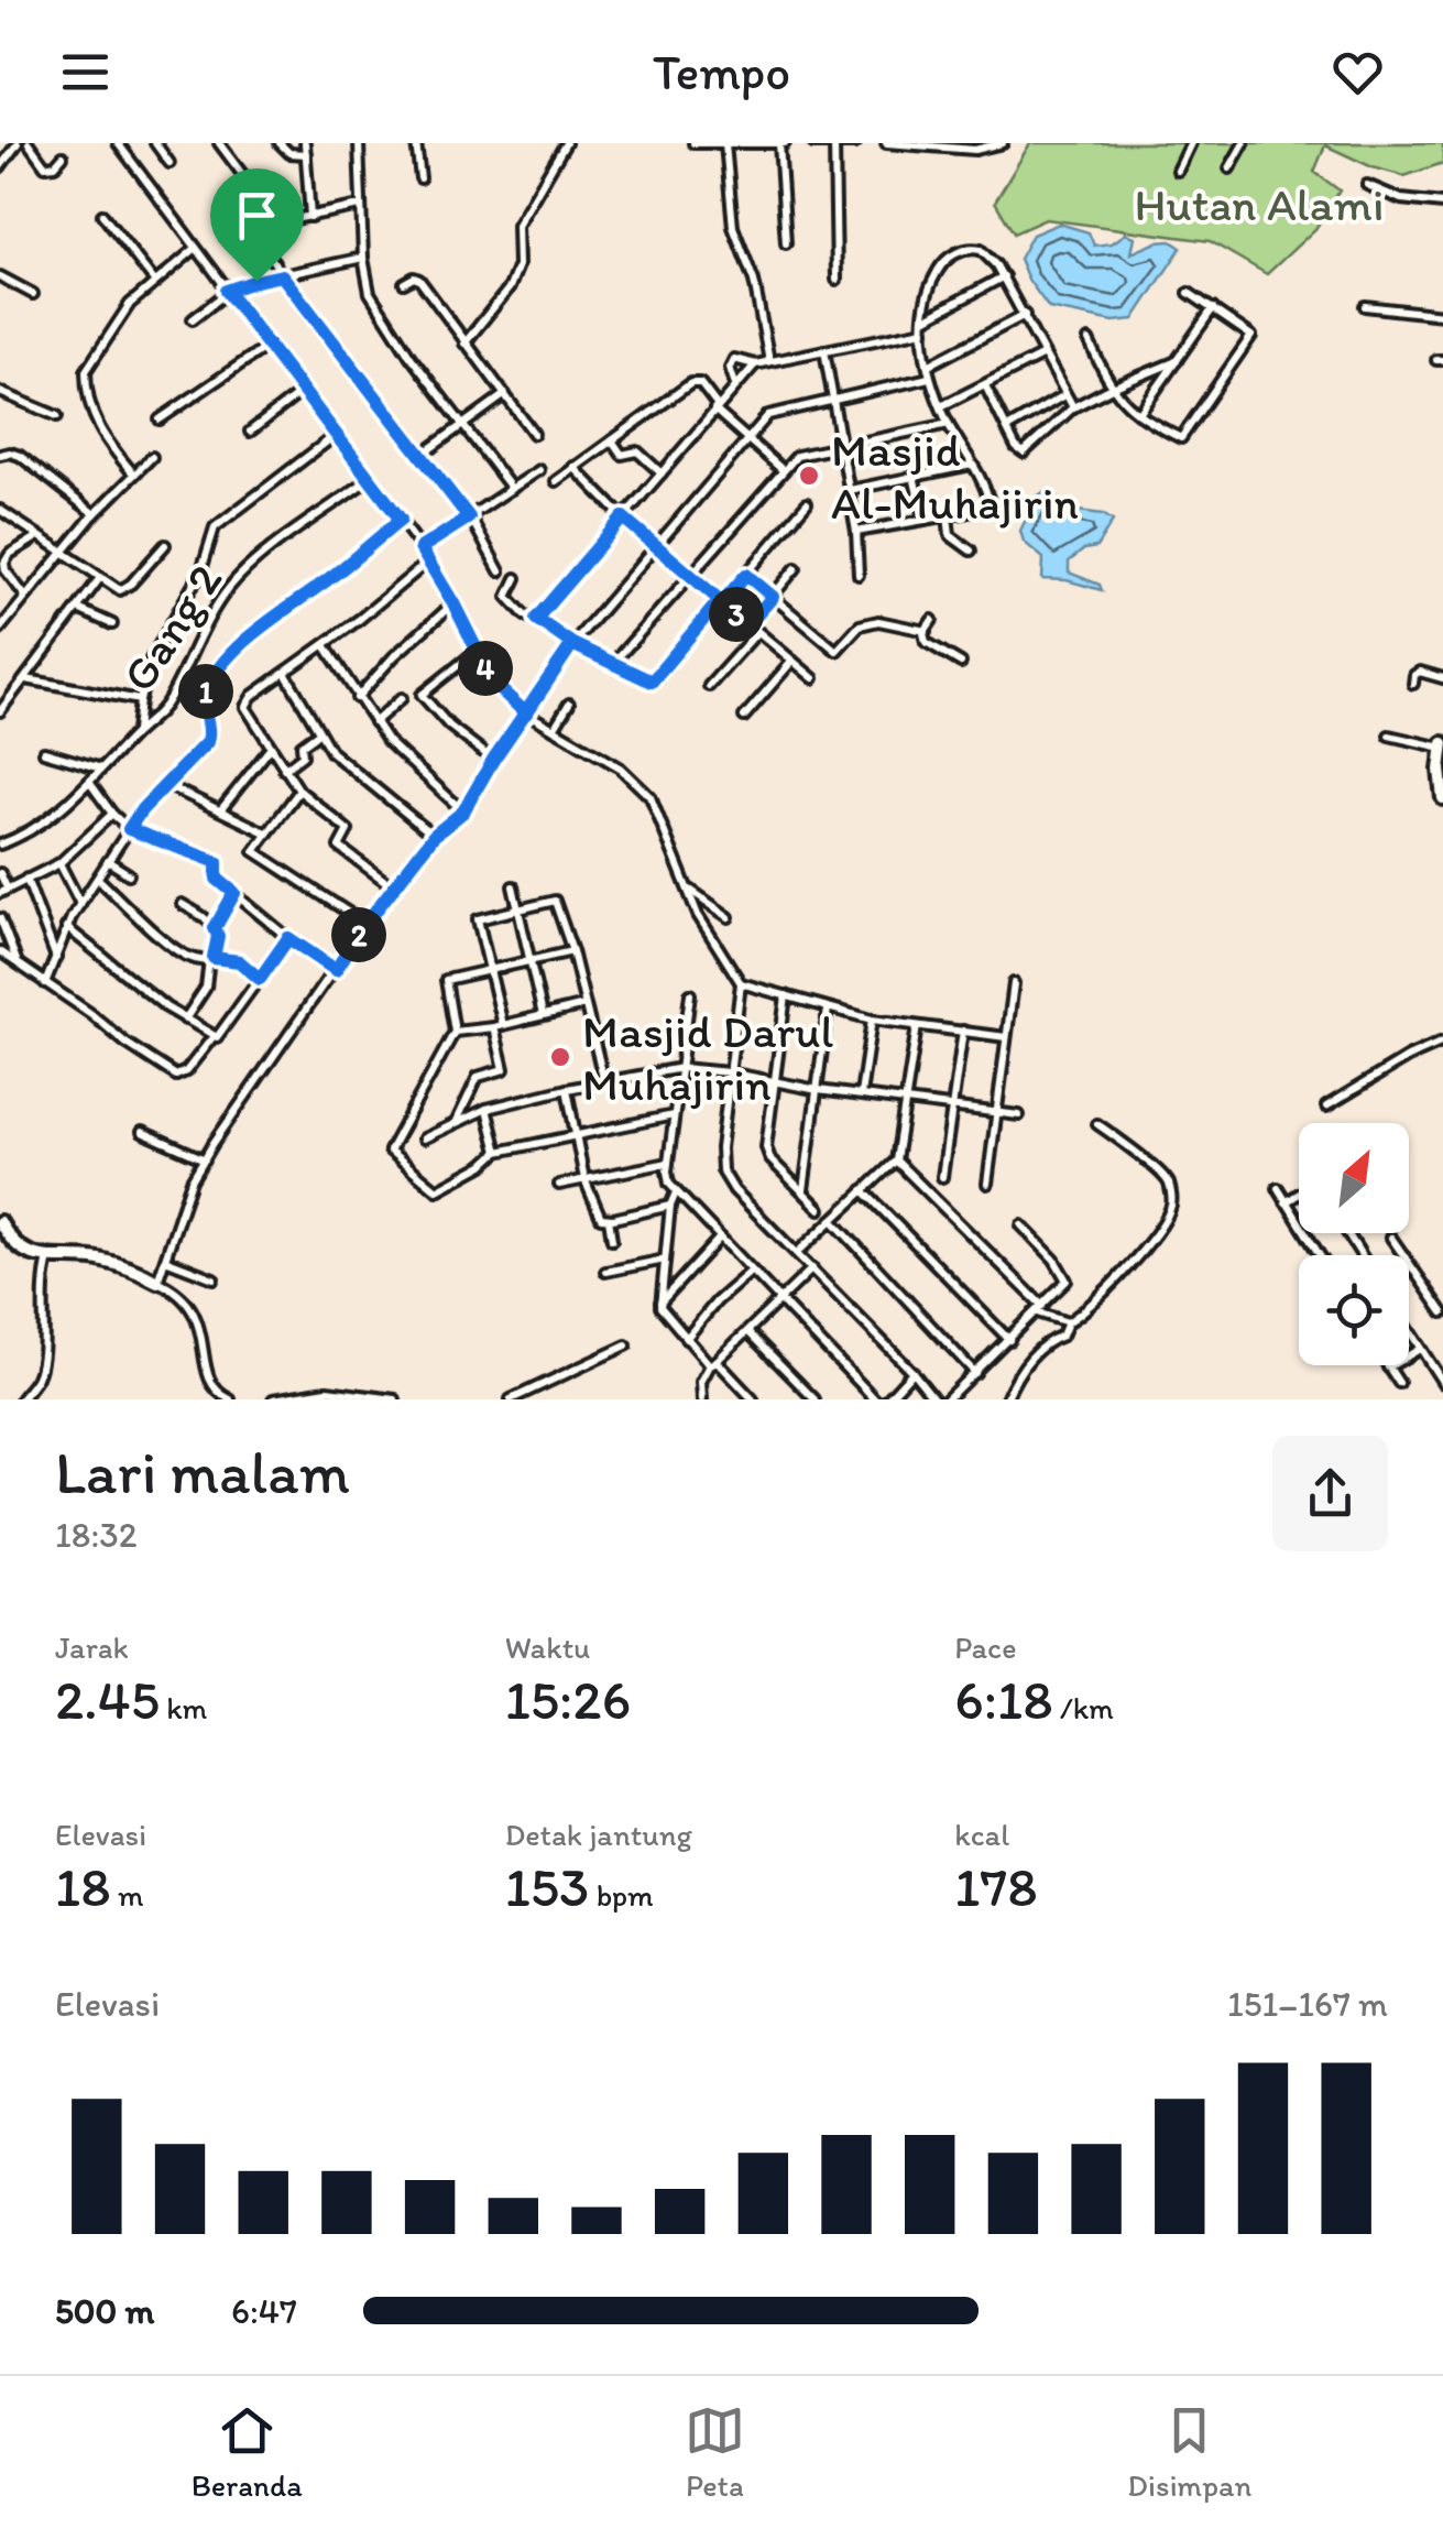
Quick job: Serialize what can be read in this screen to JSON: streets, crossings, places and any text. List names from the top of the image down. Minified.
{"streets":{"street":["Gang 2"]},"parks":["Hutan Alami"],"places":["Masjid Al-Muhajirin","Masjid Darul Muhajirin"],"north":"top right","page":{"header":"Tempo","pins":["3","4","1","2"],"heading":["Lari malam","18:32"],"stats":[["Jarak","2.45 km"],["Waktu","15:26"],["Pace","6:18 /km"],["Elevasi","18 m"],["Detak jantung","153 bpm"],["kcal","178"]],"chart":["Elevasi","151–167 m"],"list":[{"name":"500 m","note":"6:47"}],"tabs":["Beranda","Peta","Disimpan"]}}
